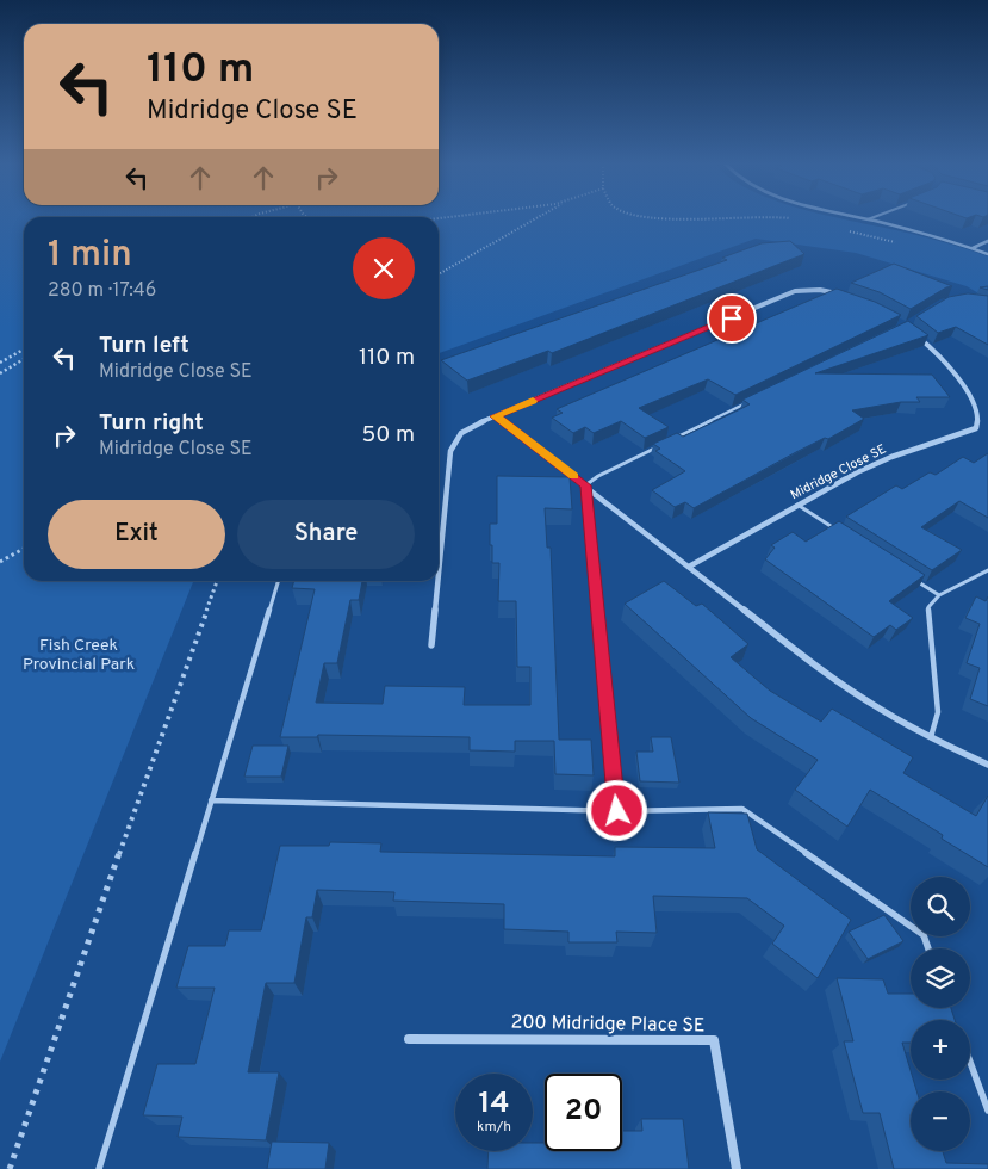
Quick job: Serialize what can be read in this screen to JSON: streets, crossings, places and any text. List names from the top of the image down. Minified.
{"streets":{"street":["Midridge Close SE","200 Midridge Place SE"]},"parks":["Fish Creek Provincial Park"],"page":{"turn":["110 m","Midridge Close SE"],"heading":["1 min","280 m · 17:46"],"list":[{"name":"Turn left","note":"Midridge Close SE","value":"110 m"},{"name":"Turn right","note":"Midridge Close SE","value":"50 m"}],"buttons":["Exit","Share"],"map_buttons":["+","−"],"speed":"14 km/h","limit":"20"}}
